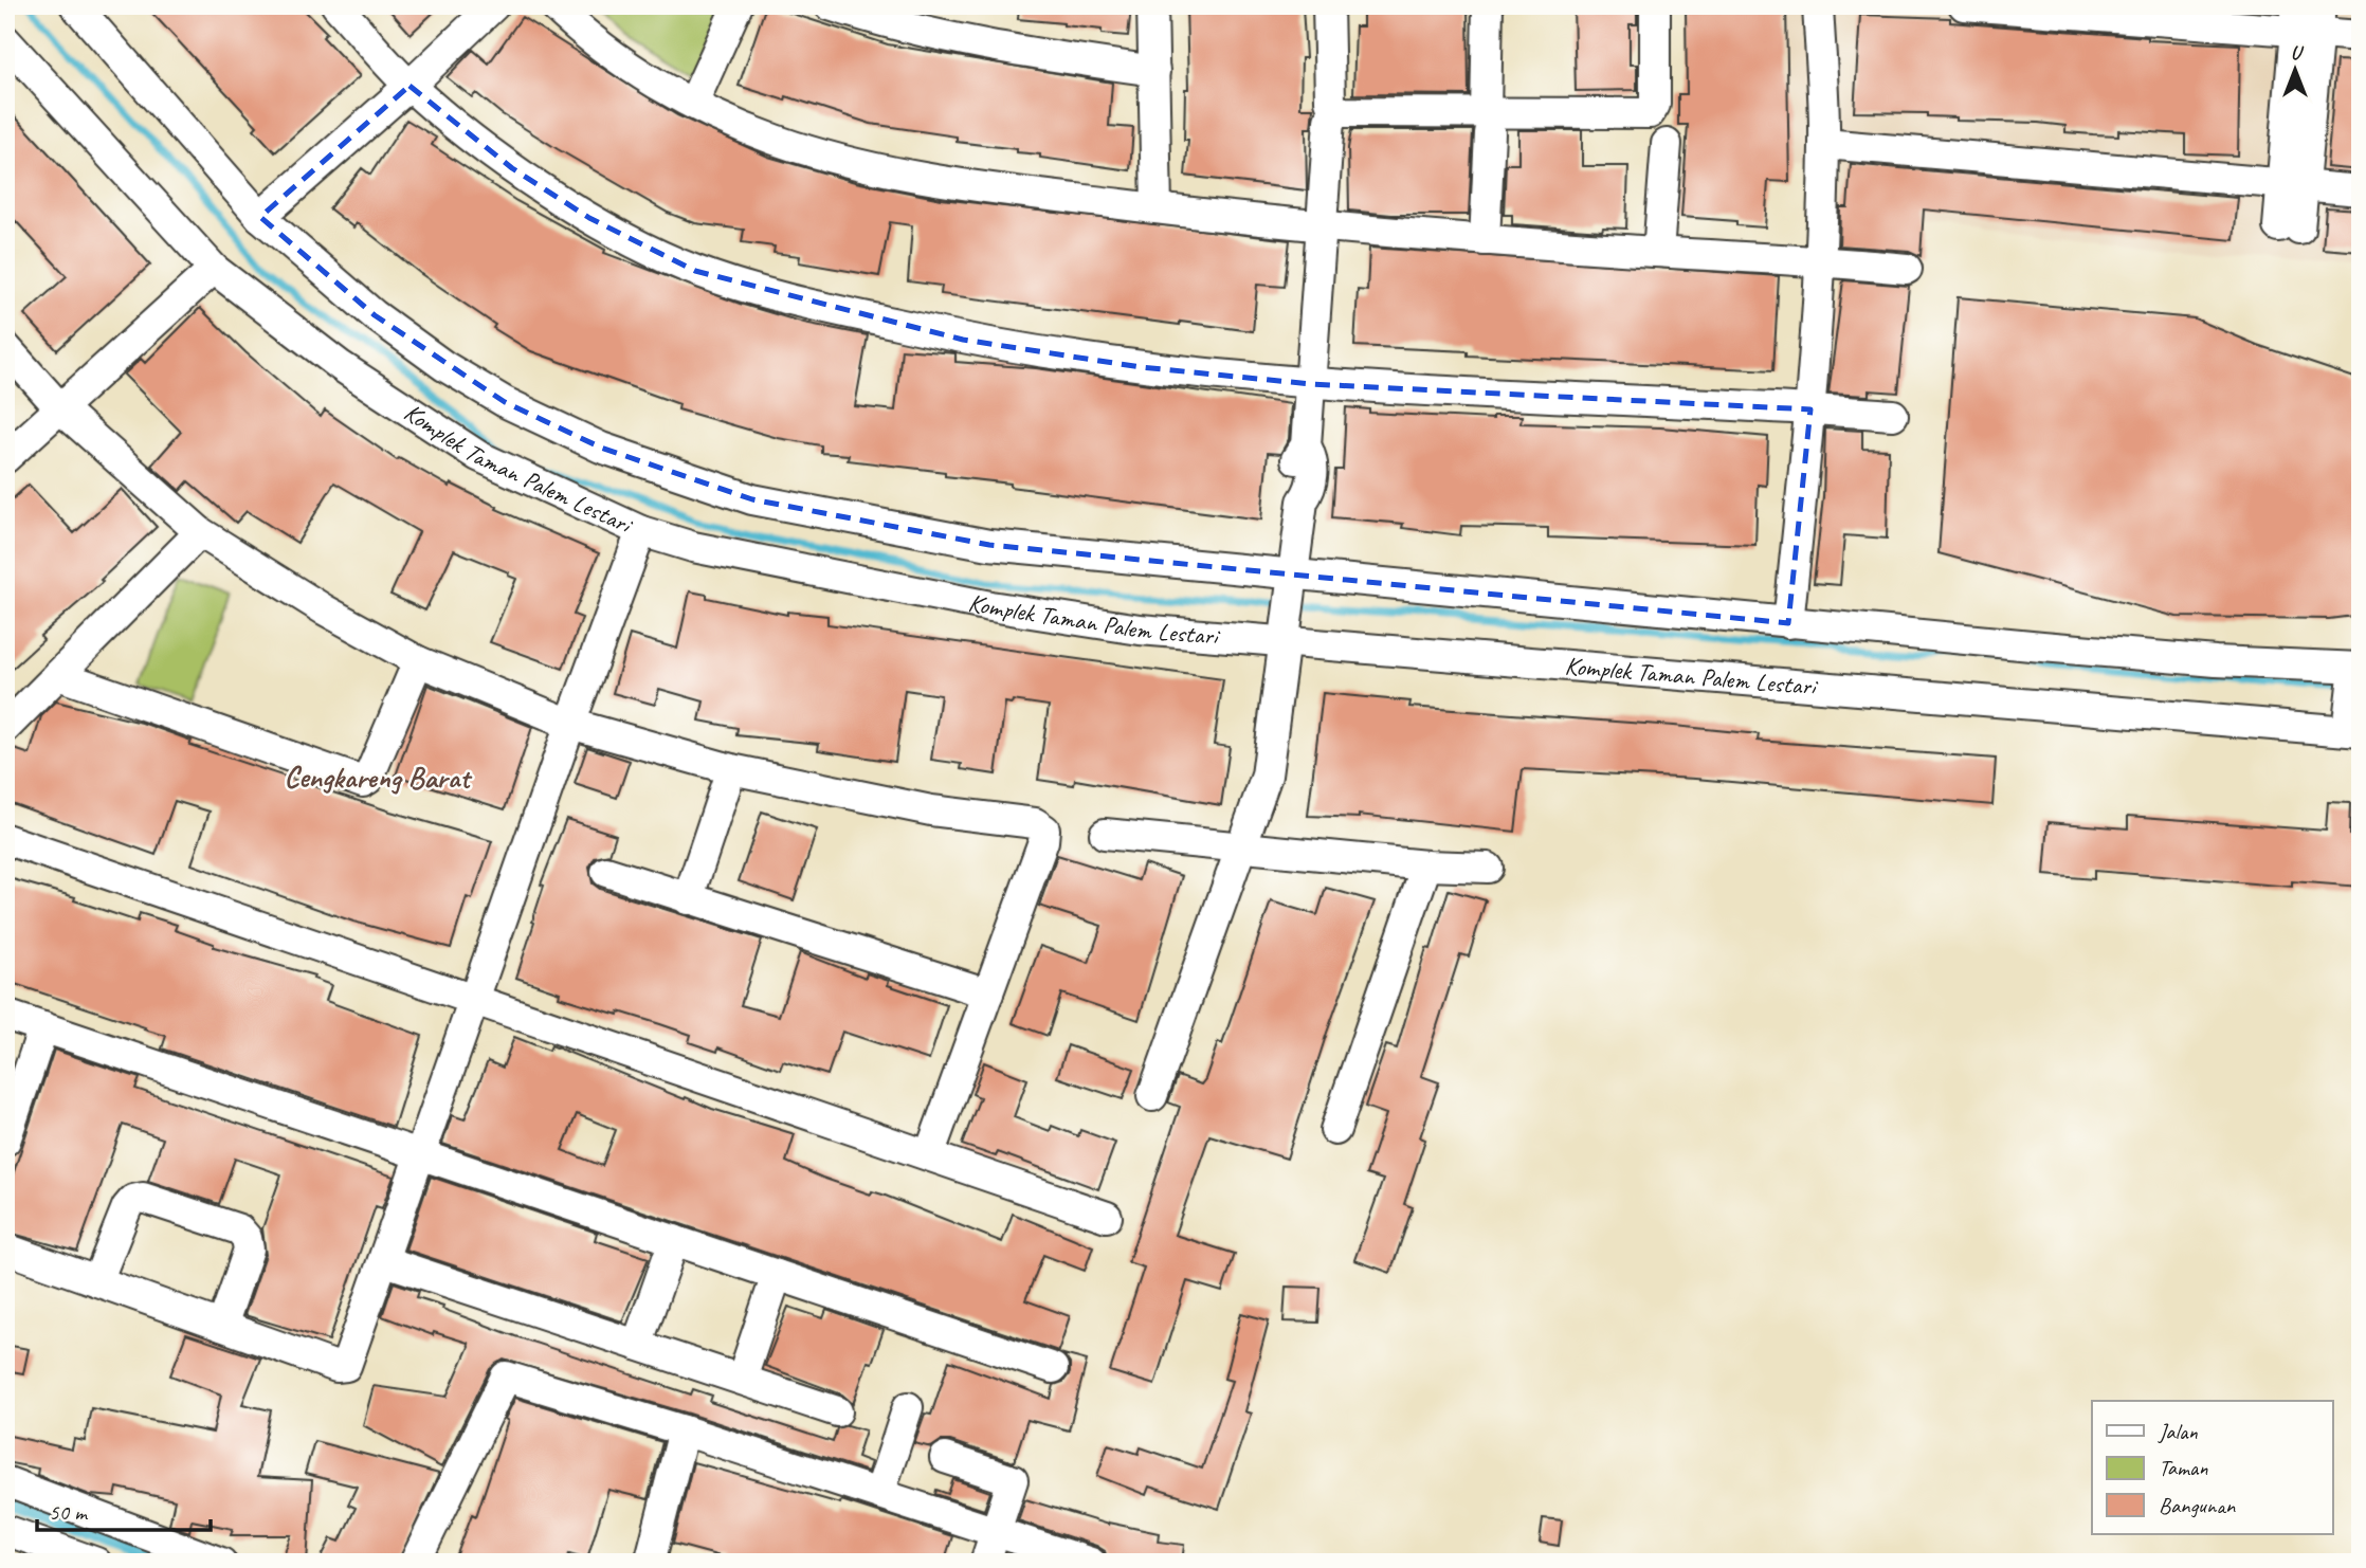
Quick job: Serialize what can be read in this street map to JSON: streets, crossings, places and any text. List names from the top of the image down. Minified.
{"streets":{"street":["Komplek Taman Palem Lestari"]},"districts":["Cengkareng Barat"],"legend":["Jalan","Taman","Bangunan"],"scale_bar":"50 m","north":"top"}
